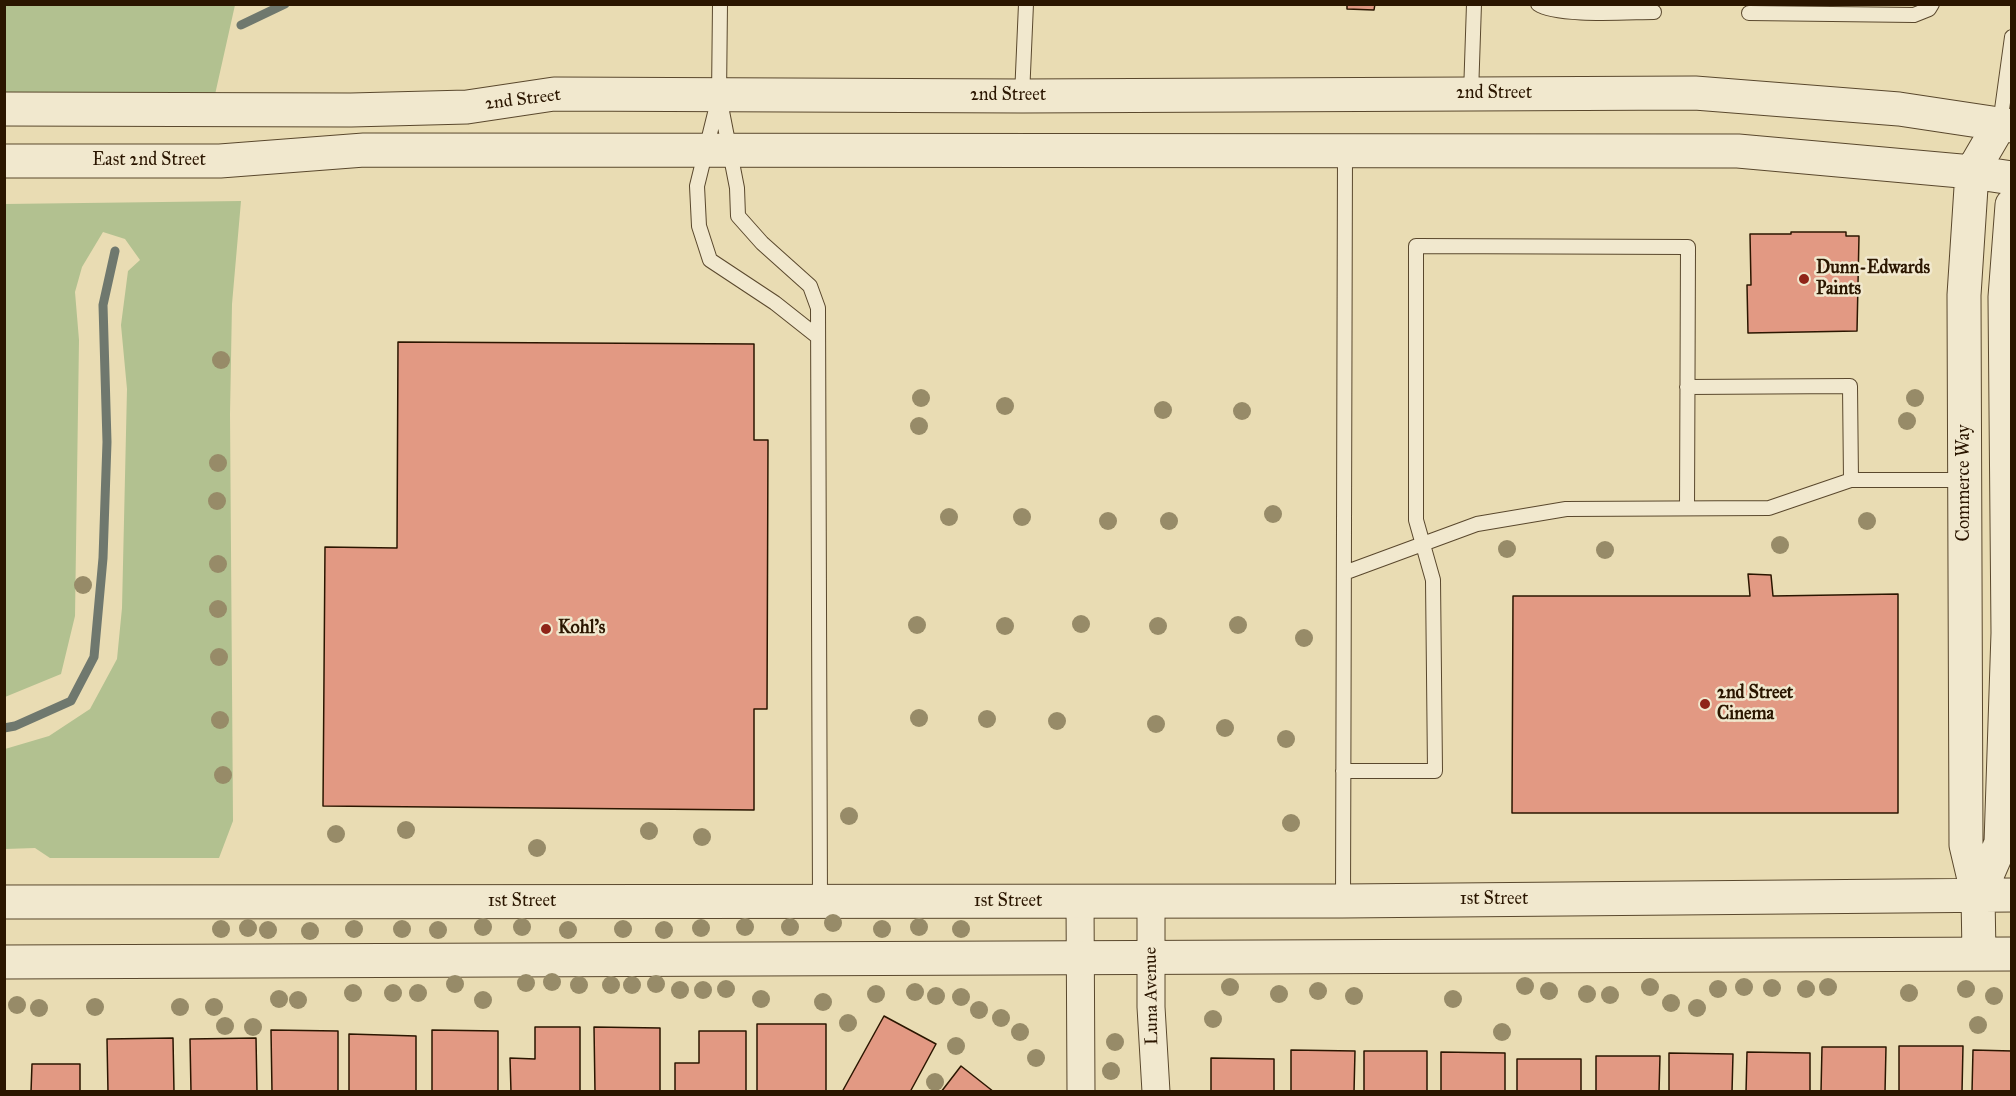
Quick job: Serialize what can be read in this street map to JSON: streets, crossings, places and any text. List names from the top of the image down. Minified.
{"streets":{"street":["2nd Street","East 2nd Street","Commerce Way","1st Street","Luna Avenue"]},"crossings":[["2nd Street","Commerce Way"],["Commerce Way","1st Street"],["1st Street","Luna Avenue"]],"places":["Dunn-Edwards Paints","Kohl's","2nd Street Cinema"]}
